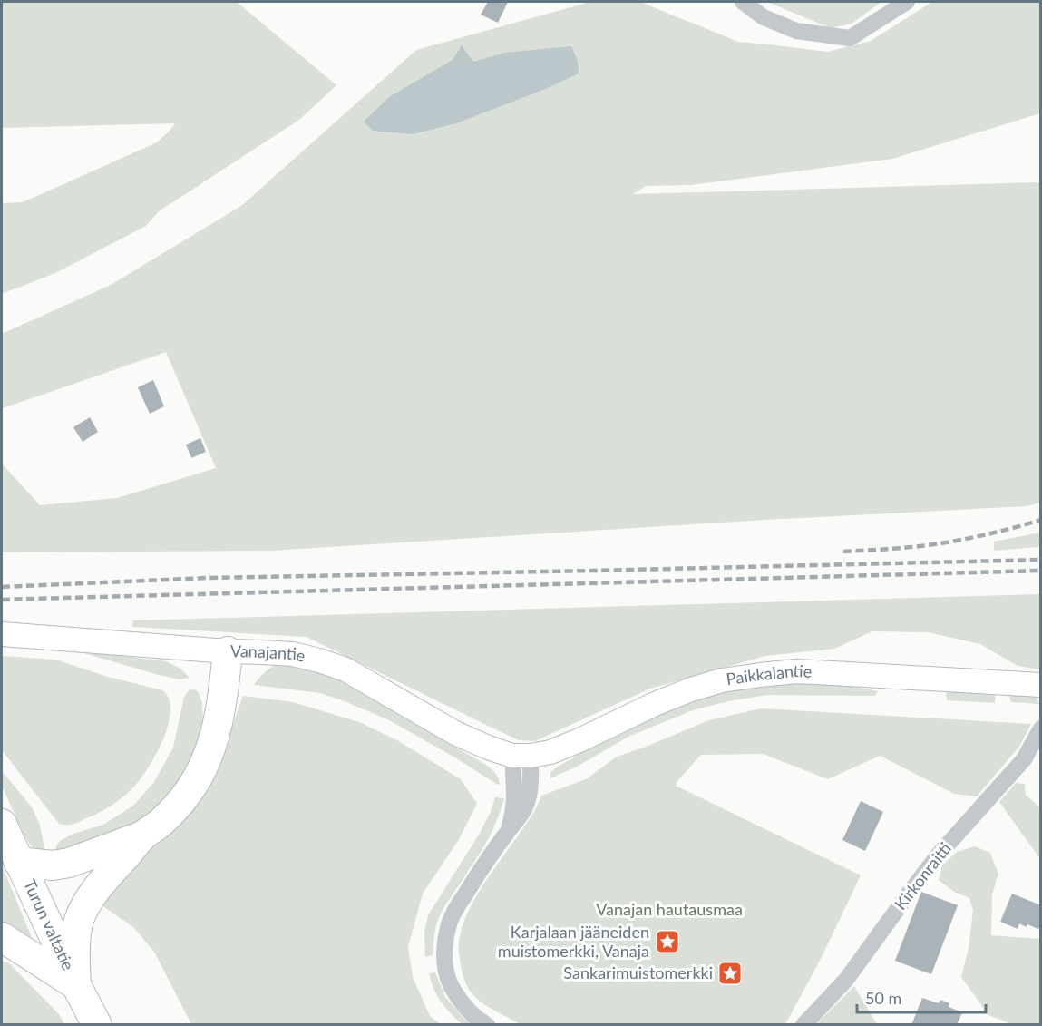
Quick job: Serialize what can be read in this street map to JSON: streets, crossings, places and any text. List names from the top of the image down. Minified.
{"streets":{"highway":["Turun valtatie"],"street":["Vanajantie","Paikkalantie","Kirkonraitti"]},"crossings":[["Vanajantie","Paikkalantie"]],"parks":["Vanajan hautausmaa"],"places":{"place":["Karjalaan jääneiden muistomerkki, Vanaja","Sankarimuistomerkki"]},"scale_bar":"50 m"}
